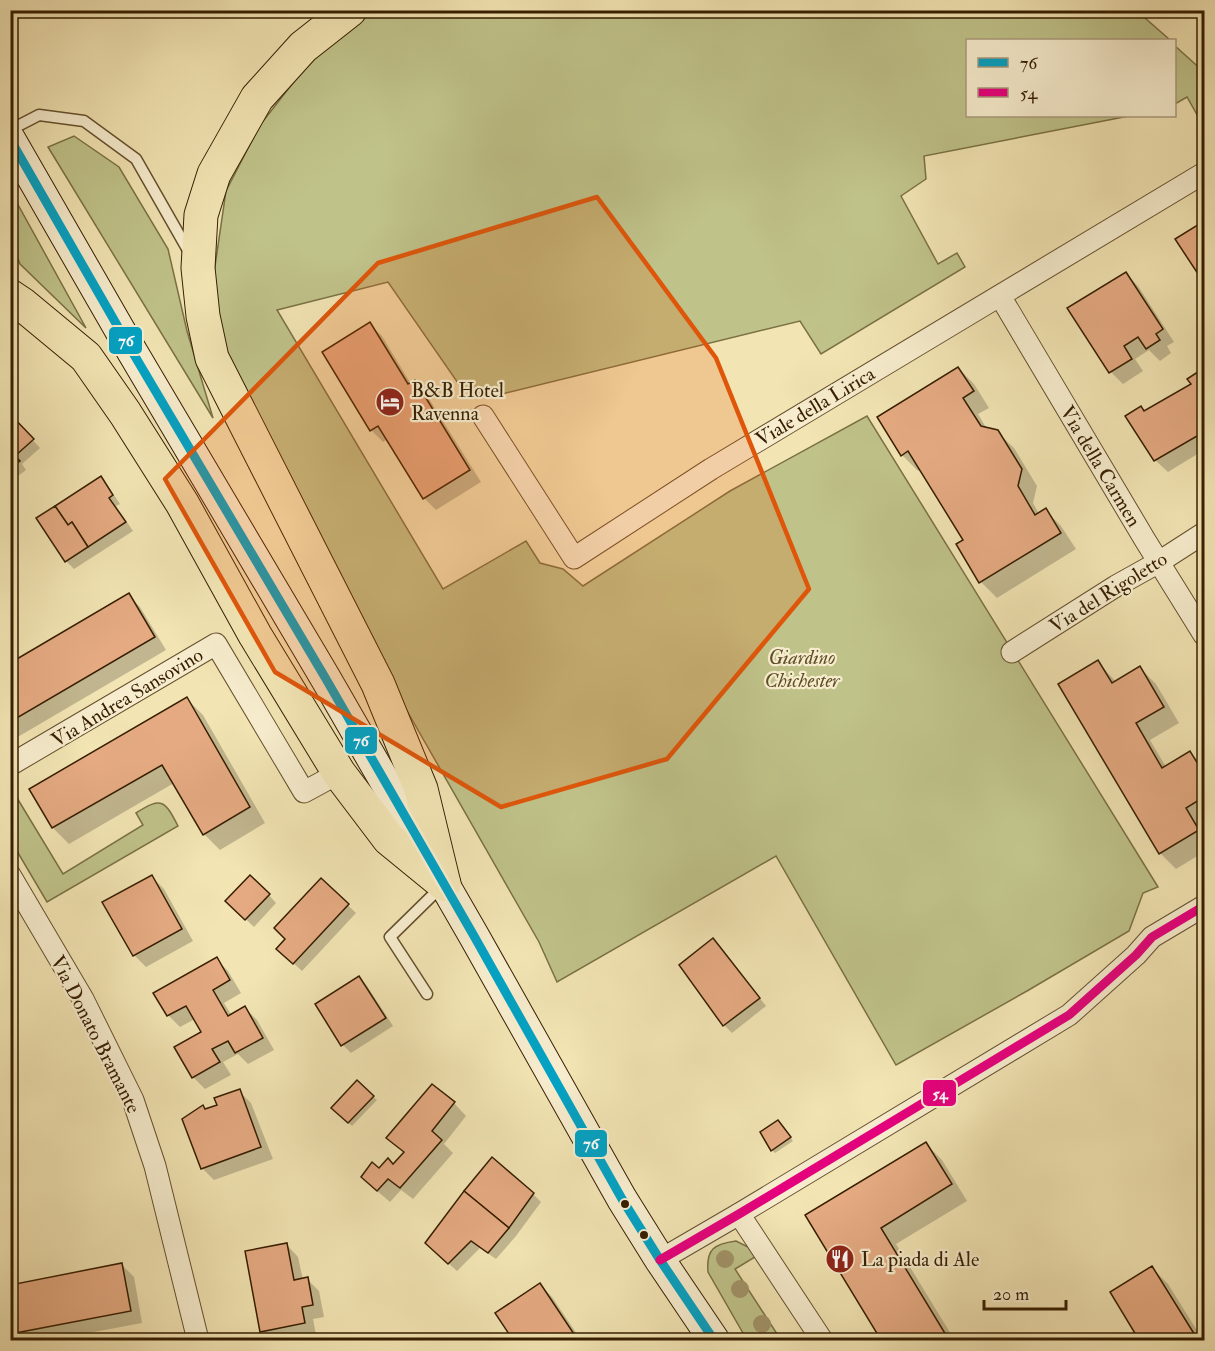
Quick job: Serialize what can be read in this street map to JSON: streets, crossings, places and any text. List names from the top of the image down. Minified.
{"streets":{"street":["Viale della Lirica","Via della Carmen","Via del Rigoletto","Via Andrea Sansovino","Via Donato Bramante"]},"crossings":[["Viale della Lirica","Via della Carmen"],["Via della Carmen","Via del Rigoletto"]],"parks":["Giardino Chichester"],"places":{"hotel":["B&B Hotel Ravenna"],"restaurant":["La piada di Ale"]},"lines":["transit line 76","transit line 54"],"legend":["76","54"],"scale_bar":"20 m"}
